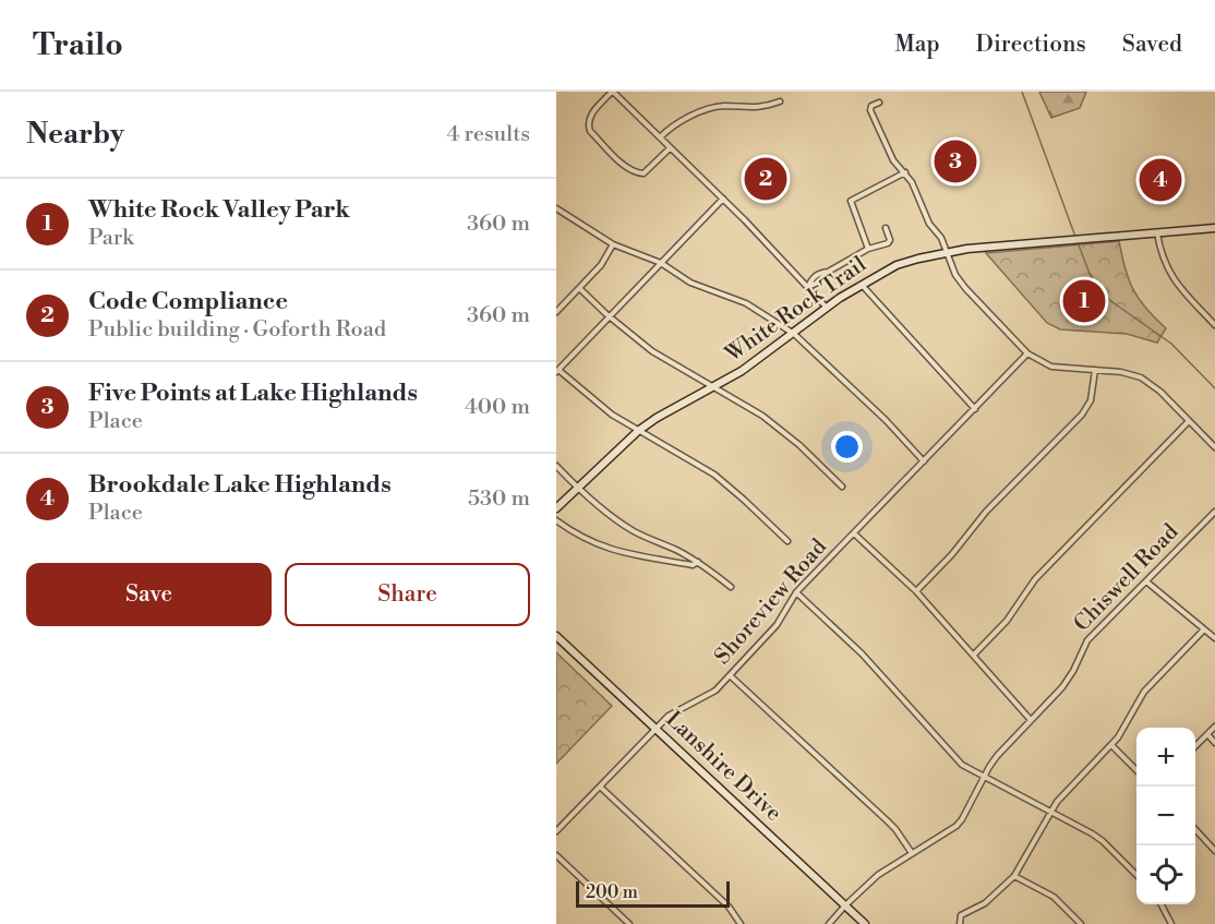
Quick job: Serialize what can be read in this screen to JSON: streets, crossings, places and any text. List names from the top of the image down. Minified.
{"streets":{"street":["White Rock Trail","Chiswell Road","Shoreview Road","Lanshire Drive"]},"crossings":[["Chiswell Road","Lanshire Drive"],["Shoreview Road","Lanshire Drive"]],"scale_bar":"200 m","page":{"header":"Trailo","nav":["Map","Directions","Saved"],"heading":["Nearby","4 results"],"pins":["3","2","4","1"],"list":[{"mark":"1","name":"White Rock Valley Park","note":"Park","value":"360 m"},{"mark":"2","name":"Code Compliance","note":"Public building · Goforth Road","value":"360 m"},{"mark":"3","name":"Five Points at Lake Highlands","note":"Place","value":"400 m"},{"mark":"4","name":"Brookdale Lake Highlands","note":"Place","value":"530 m"}],"buttons":["Save","Share"],"map_buttons":["+","−"],"scale":"200 m"}}
